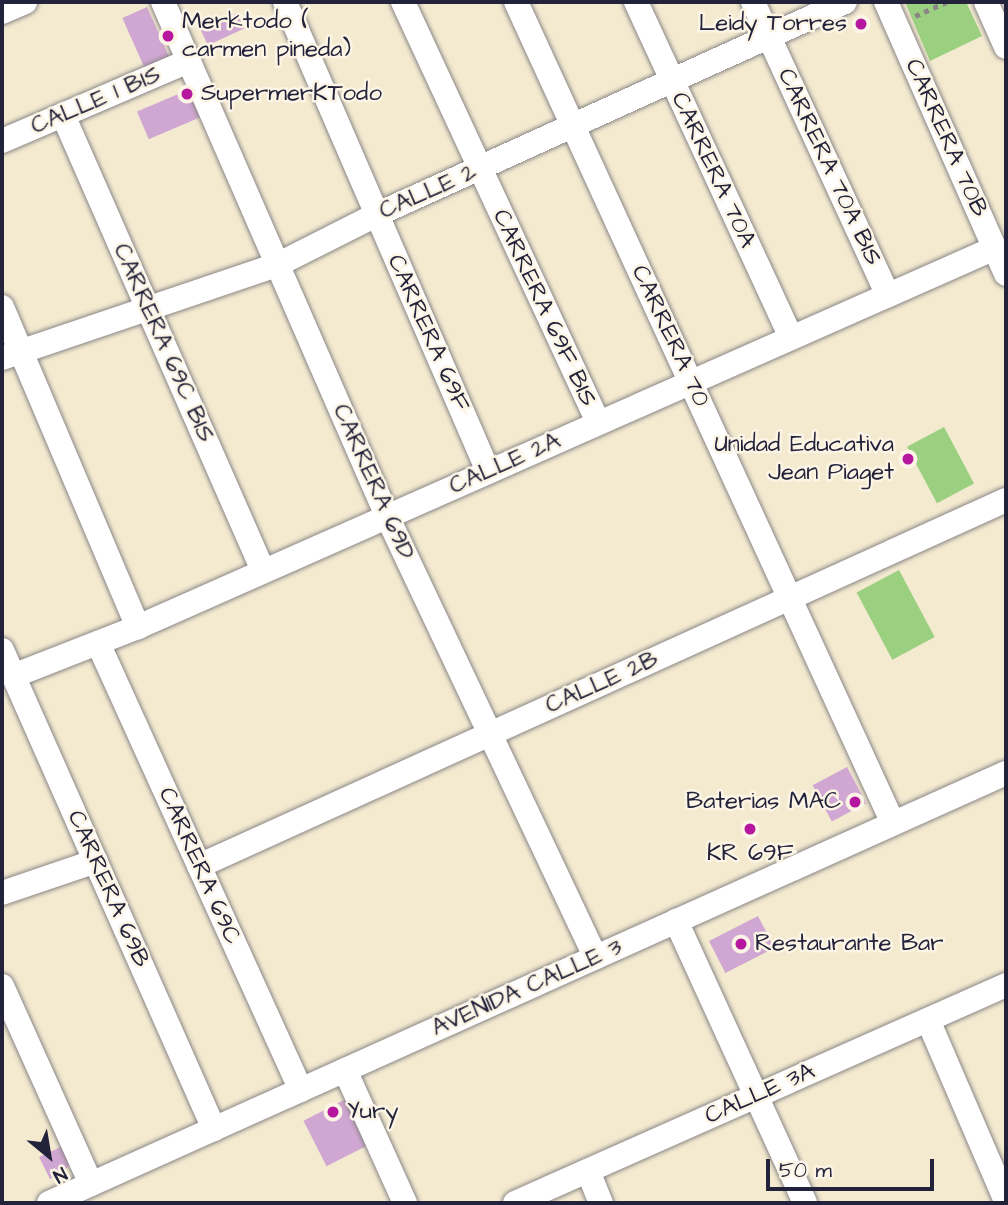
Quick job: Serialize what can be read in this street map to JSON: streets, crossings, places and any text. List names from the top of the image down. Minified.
{"streets":{"street":["CALLE 1 BIS","CARRERA 70B","CARRERA 70A BIS","CARRERA 70A","CALLE 2","CARRERA 69F BIS","CARRERA 69F","CARRERA 70","CARRERA 69C BIS","CALLE 2A","CARRERA 69D","CALLE 2B","CARRERA 69C","CARRERA 69B","AVENIDA CALLE 3","CALLE 3A"]},"crossings":[["CALLE 1 BIS","CARRERA 69C BIS"],["CALLE 1 BIS","CARRERA 69D"],["CARRERA 70B","CALLE 2A"],["CARRERA 70A BIS","CALLE 2"],["CARRERA 70A BIS","CALLE 2A"],["CARRERA 70A","CALLE 2"],["CARRERA 70A","CALLE 2A"],["CALLE 2","CARRERA 69F BIS"],["CALLE 2","CARRERA 69F"],["CALLE 2","CARRERA 70"],["CALLE 2","CARRERA 69C BIS"],["CALLE 2","CARRERA 69D"],["CARRERA 69F BIS","CALLE 2A"],["CARRERA 69F","CALLE 2A"],["CARRERA 70","CALLE 2A"],["CARRERA 70","CALLE 2B"],["CARRERA 70","AVENIDA CALLE 3"],["CARRERA 69C BIS","CALLE 2A"],["CALLE 2A","CARRERA 69D"],["CALLE 2A","CARRERA 69C"],["CALLE 2A","CARRERA 69B"],["CARRERA 69D","CALLE 2B"],["CARRERA 69D","AVENIDA CALLE 3"],["CALLE 2B","CARRERA 69C"],["CARRERA 69C","AVENIDA CALLE 3"],["CARRERA 69B","AVENIDA CALLE 3"]],"places":["Leidy Torres","Merktodo ( carmen pineda)","SupermerKTodo","Unidad Educativa Jean Piaget","Baterias MAC","KR 69F","Restaurante Bar","Yury"],"scale_bar":"50 m","north":"bottom right"}
